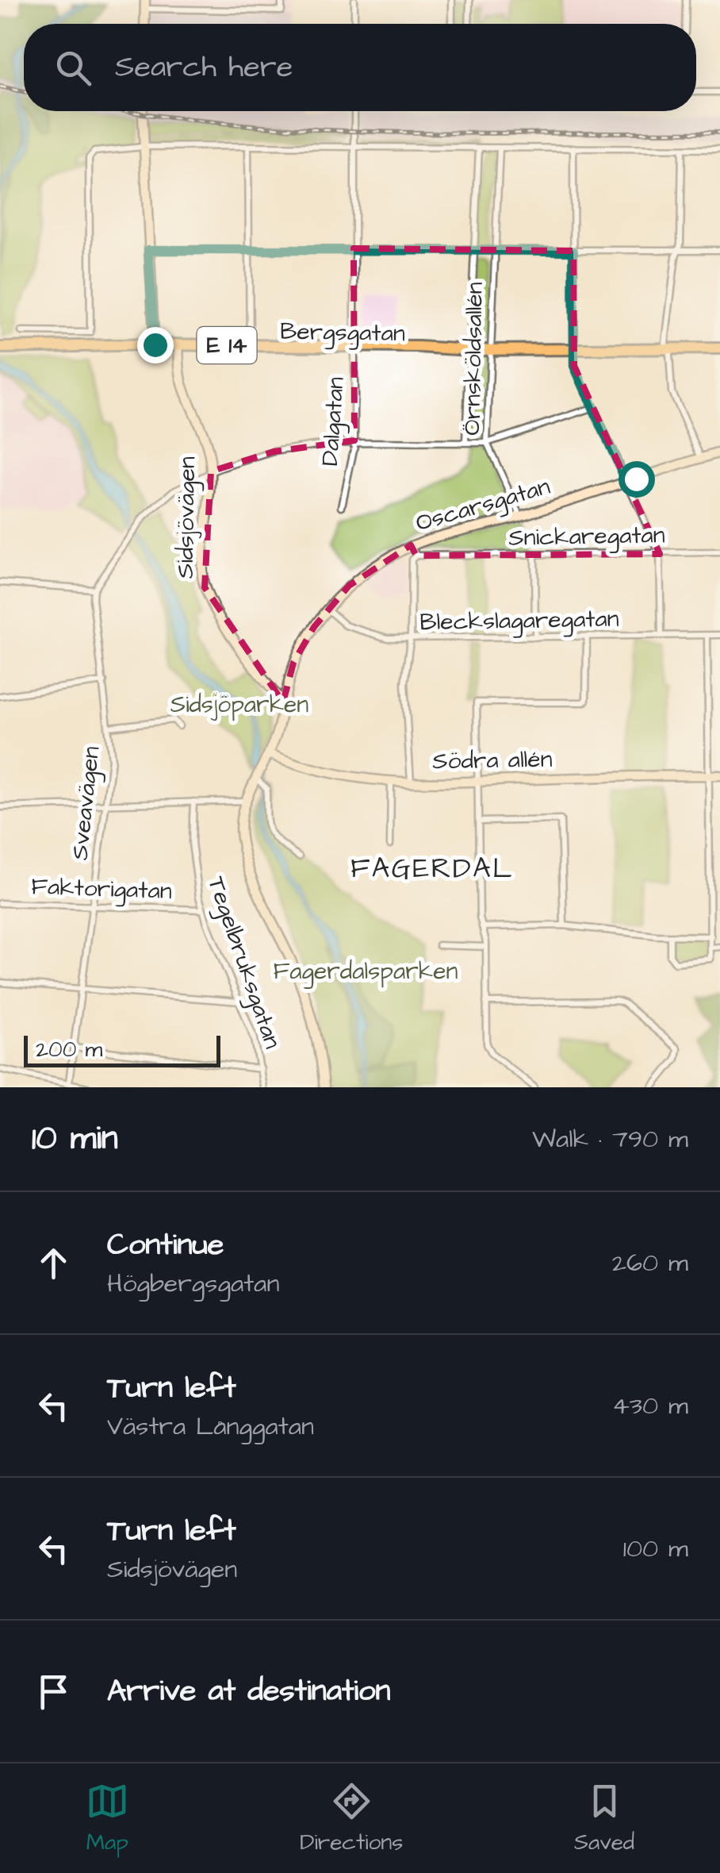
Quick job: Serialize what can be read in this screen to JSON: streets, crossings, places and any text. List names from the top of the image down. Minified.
{"streets":{"highway":["Bergsgatan","E 14"],"street":["Örnsköldsallén","Dalgatan","Oscarsgatan","Sidsjövägen","Snickaregatan","Bleckslagaregatan","Södra allén","Sveavägen","Faktorigatan","Tegelbruksgatan"]},"crossings":[["Bergsgatan","Örnsköldsallén"],["Bergsgatan","Dalgatan"],["Bergsgatan","Sidsjövägen"],["Örnsköldsallén","Oscarsgatan"],["Oscarsgatan","Sidsjövägen"],["Oscarsgatan","Bleckslagaregatan"],["Sveavägen","Faktorigatan"],["Faktorigatan","Tegelbruksgatan"]],"districts":["FAGERDAL"],"parks":["Sidsjöparken","Fagerdalsparken"],"scale_bar":"200 m","page":{"search":"Search here","scale":"200 m","heading":["10 min","Walk · 790 m"],"list":[["Continue","Högbergsgatan","260 m"],["Turn left","Västra Långgatan","430 m"],["Turn left","Sidsjövägen","100 m"],"Arrive at destination"],"nav":["Map","Directions","Saved"]}}
